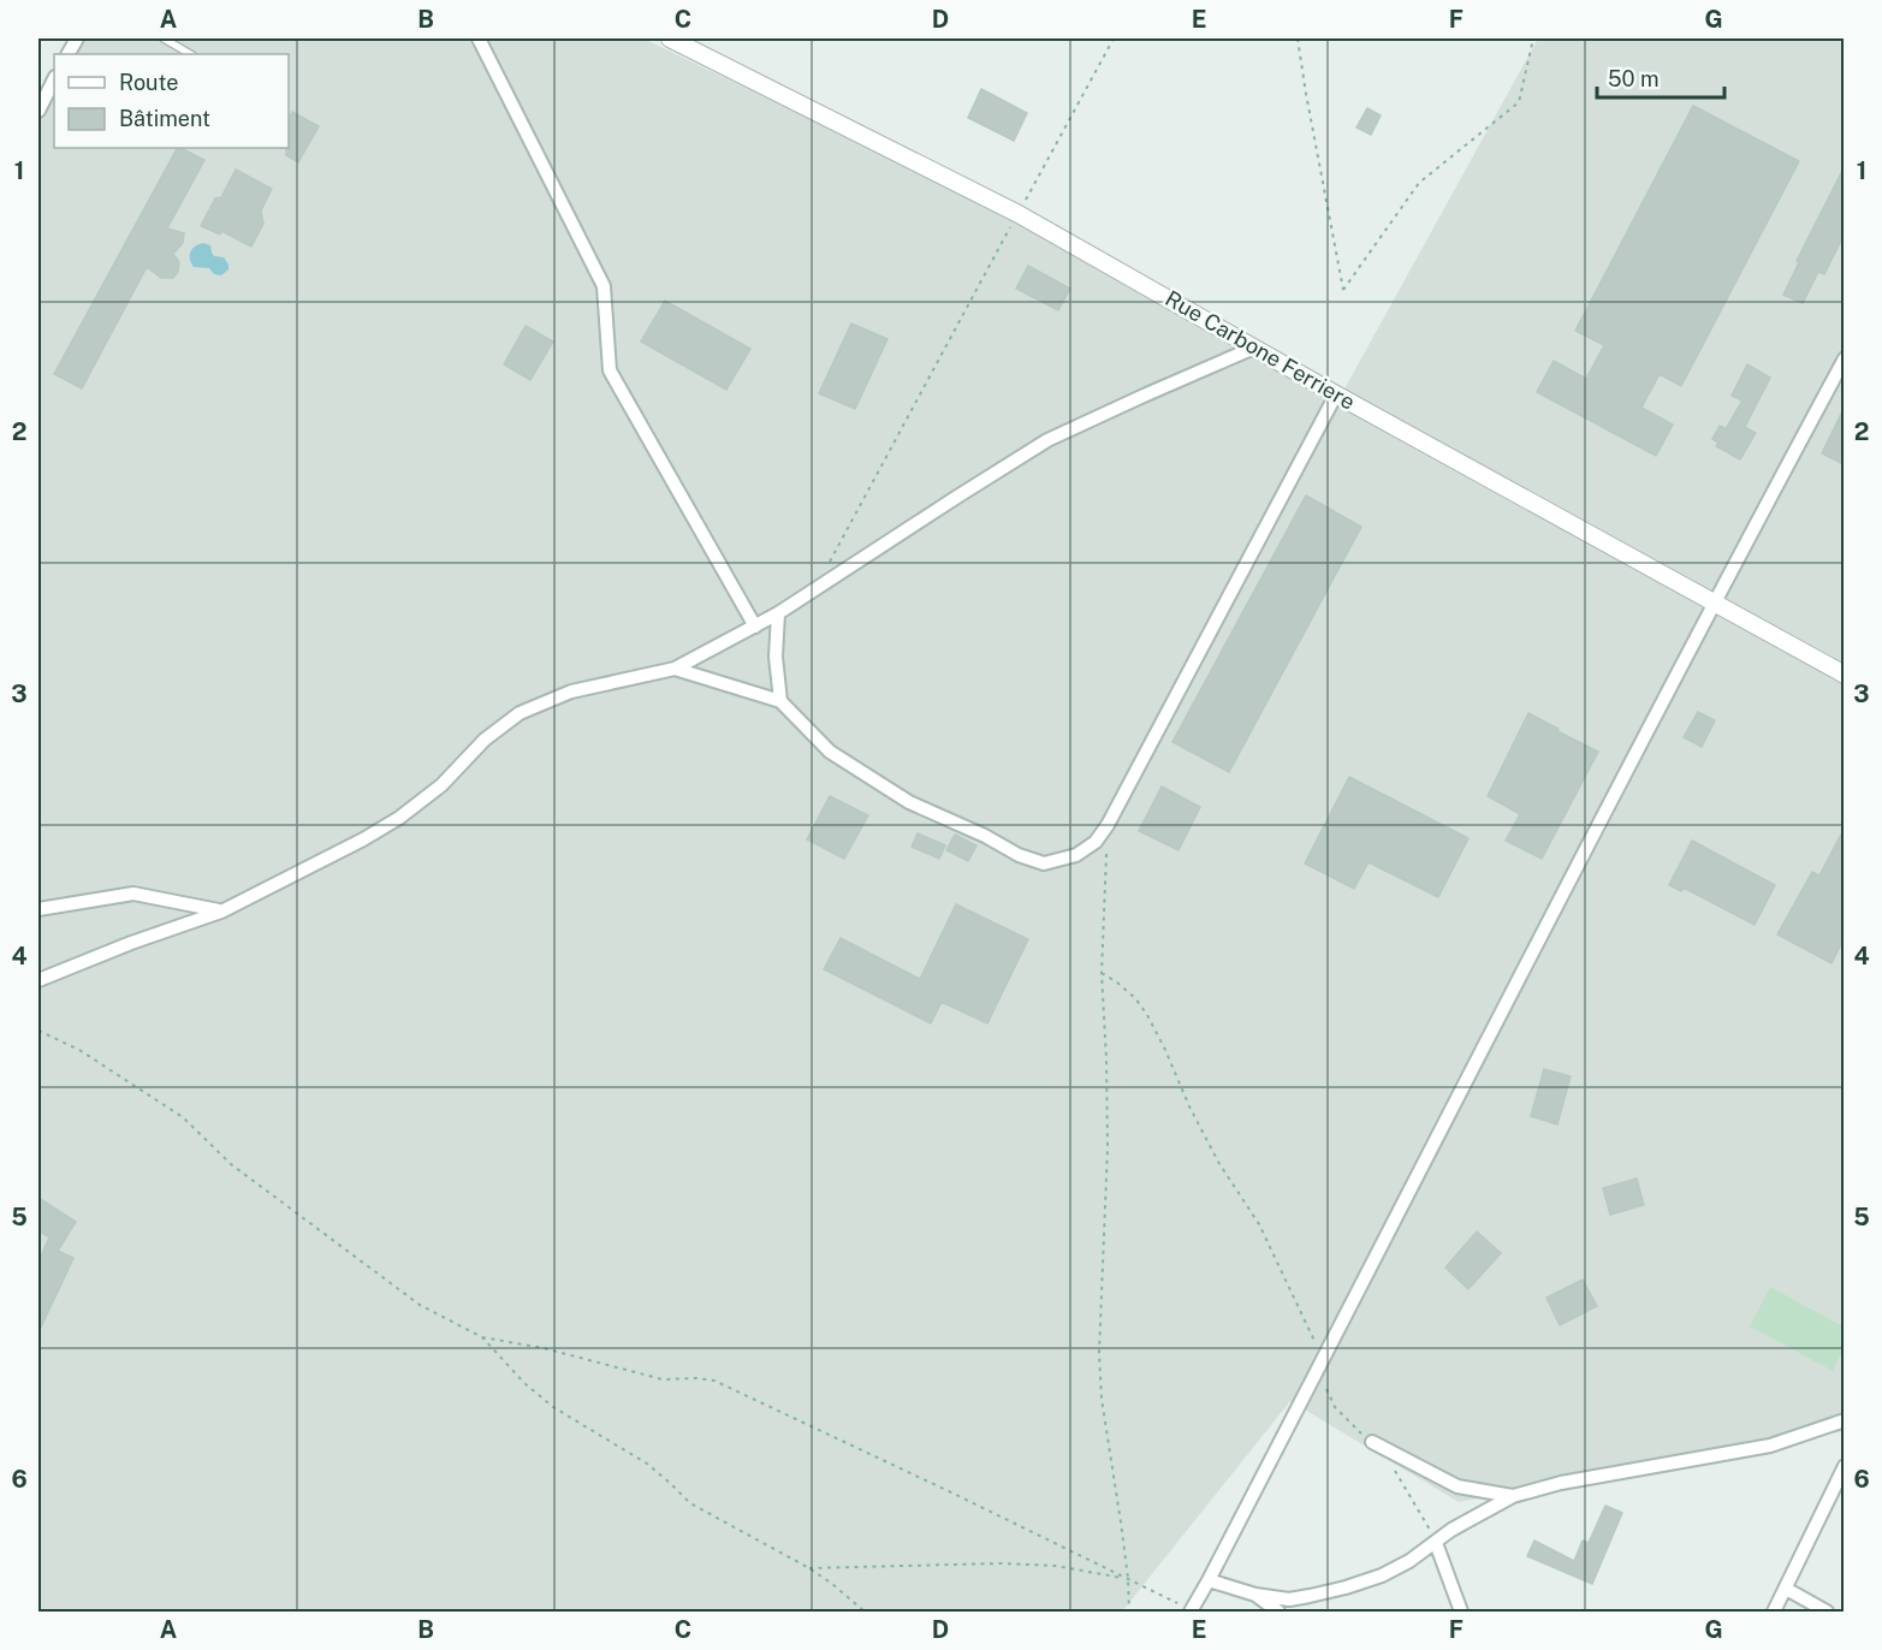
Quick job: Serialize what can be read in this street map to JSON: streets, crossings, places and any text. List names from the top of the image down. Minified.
{"streets":{"street":["Rue Carbone Ferriere"]},"legend":["Route","Bâtiment"],"scale_bar":"50 m","grid":{"columns":["A","B","C","D","E","F","G"],"rows":["1","2","3","4","5","6"]}}
